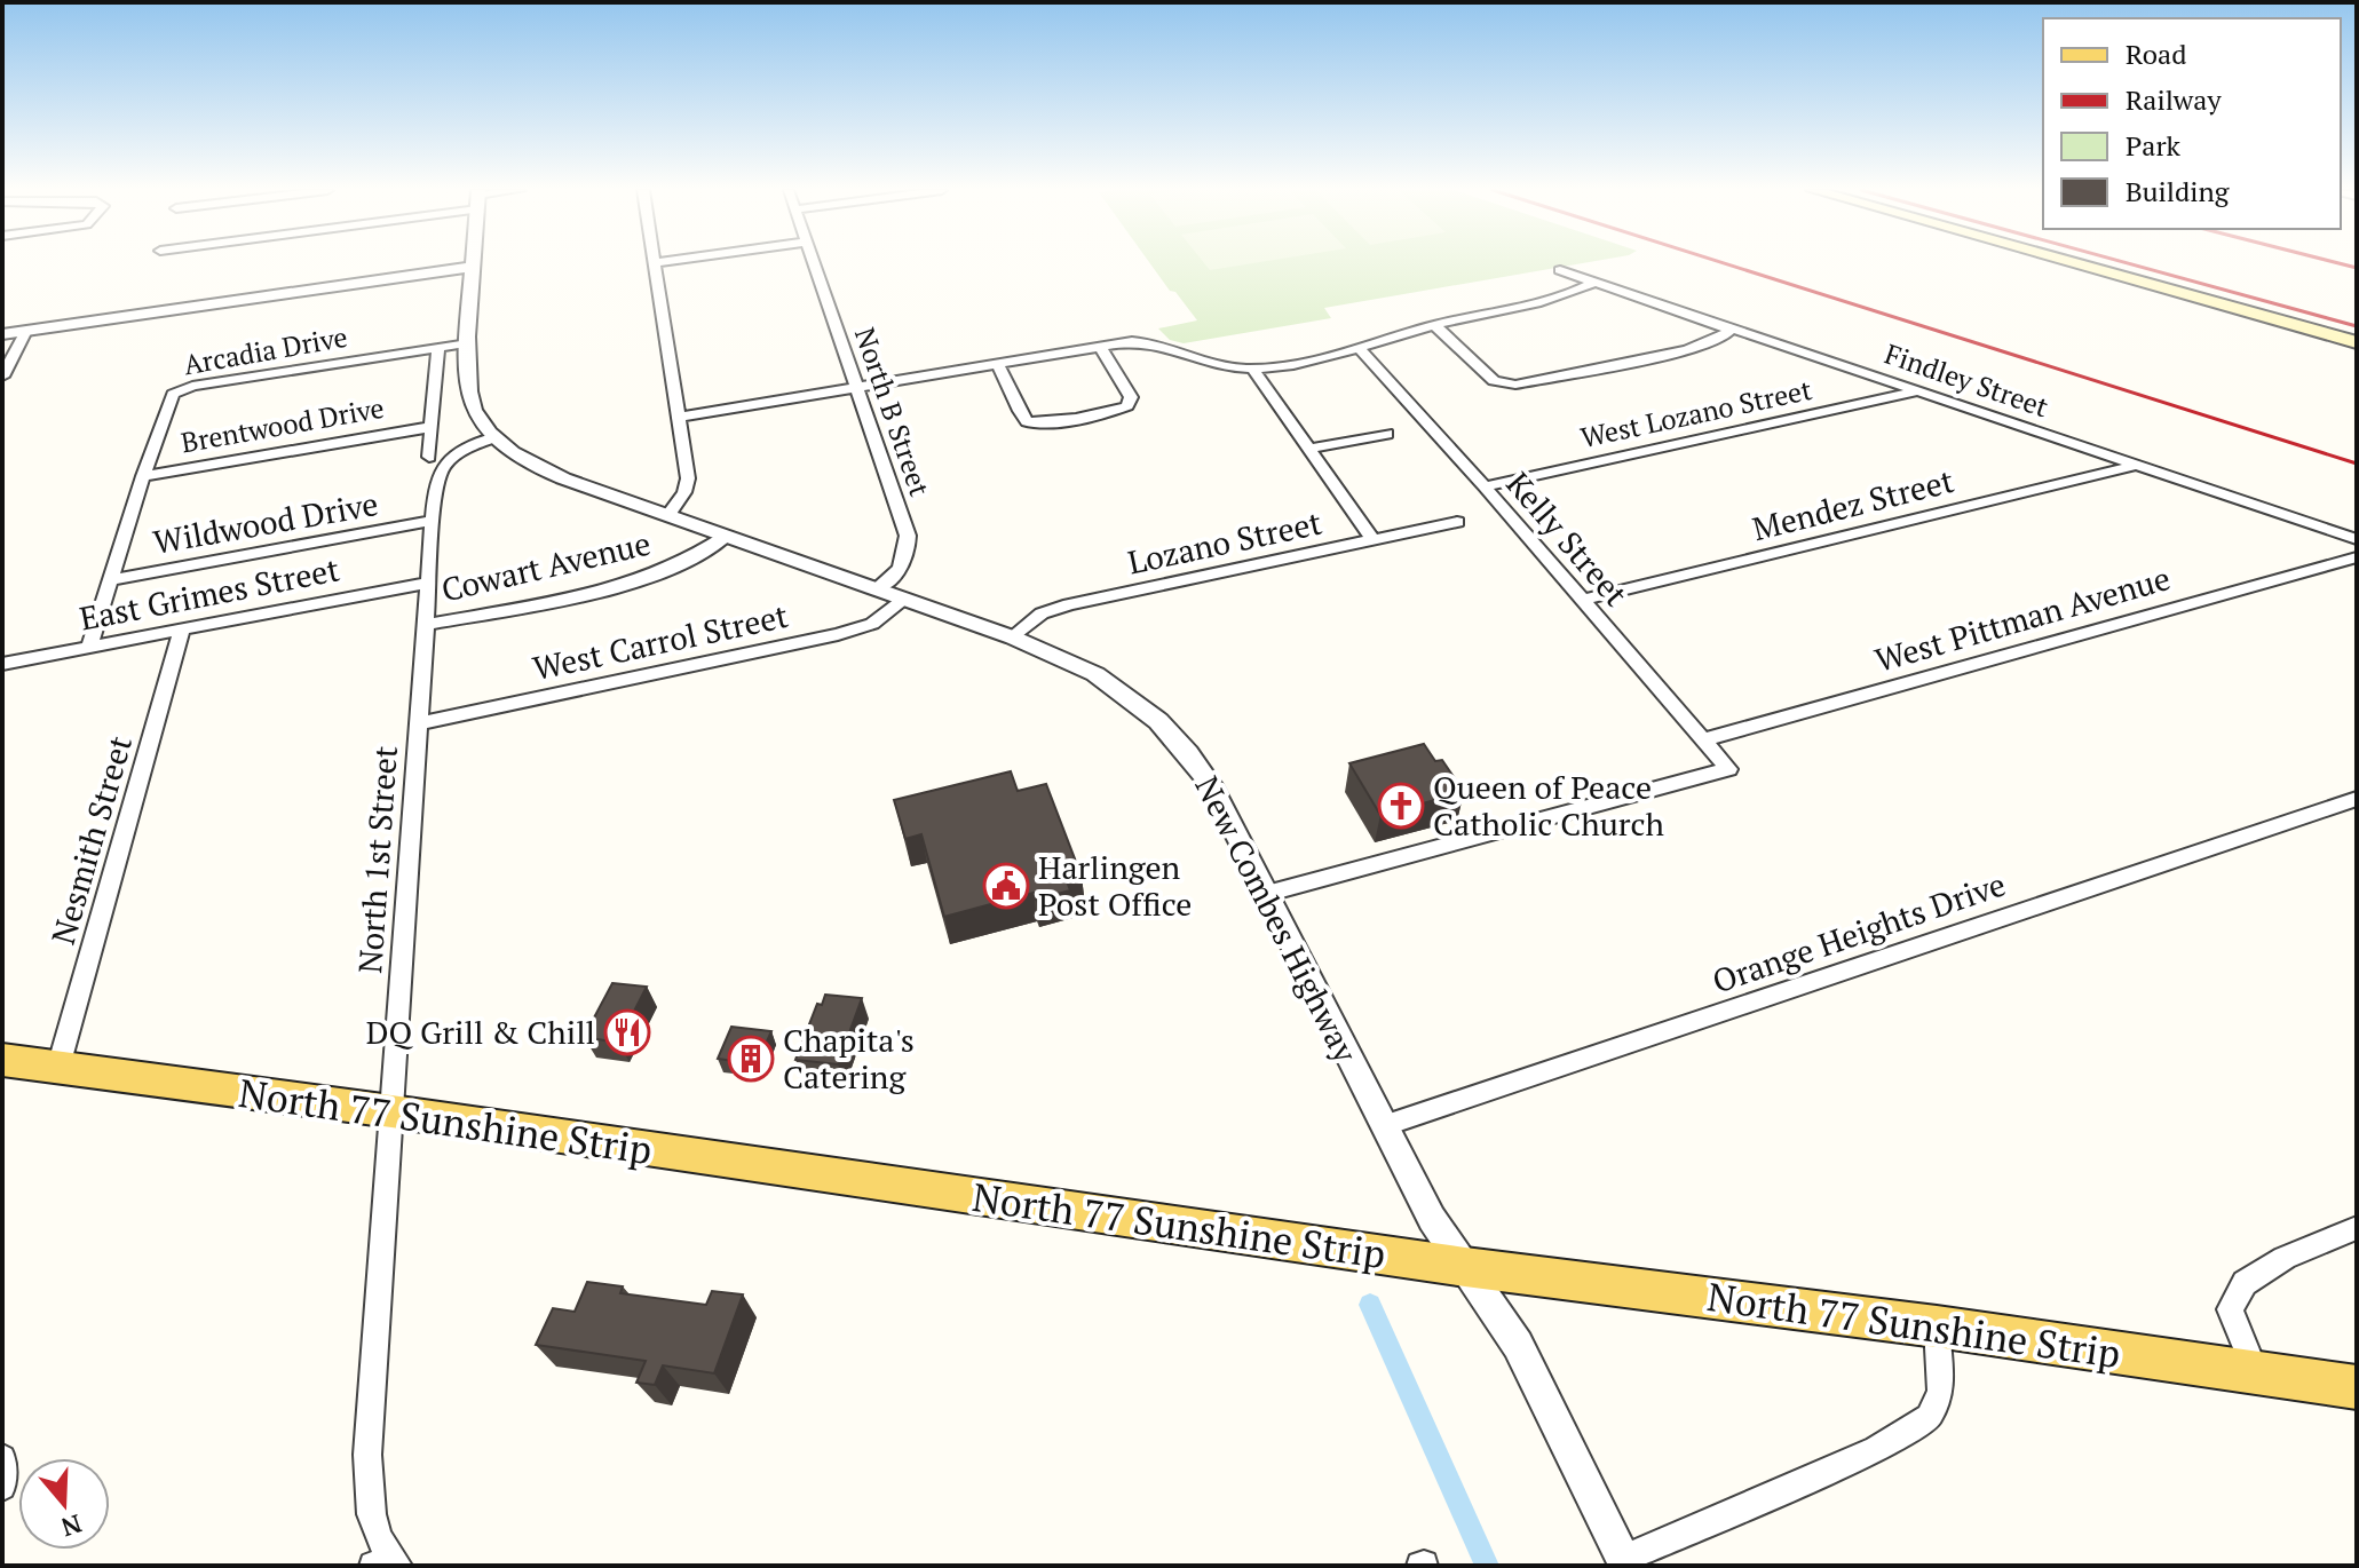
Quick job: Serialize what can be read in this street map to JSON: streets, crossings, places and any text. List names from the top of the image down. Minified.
{"streets":{"main road":["North 77 Sunshine Strip"],"street":["Arcadia Drive","Findley Street","North B Street","West Lozano Street","Brentwood Drive","Mendez Street","Wildwood Drive","Kelly Street","Lozano Street","Cowart Avenue","East Grimes Street","West Pittman Avenue","West Carrol Street","Nesmith Street","North 1st Street","New Combes Highway","Orange Heights Drive"]},"crossings":[["Arcadia Drive","Brentwood Drive"],["Arcadia Drive","Wildwood Drive"],["Arcadia Drive","East Grimes Street"],["Findley Street","West Lozano Street"],["Findley Street","Mendez Street"],["North B Street","New Combes Highway"],["West Lozano Street","Kelly Street"],["Mendez Street","Kelly Street"],["Wildwood Drive","North 1st Street"],["Kelly Street","West Pittman Avenue"],["Kelly Street","New Combes Highway"],["Lozano Street","New Combes Highway"],["Cowart Avenue","North 1st Street"],["Cowart Avenue","New Combes Highway"],["East Grimes Street","Nesmith Street"],["East Grimes Street","North 1st Street"],["West Carrol Street","North 1st Street"],["West Carrol Street","New Combes Highway"],["Nesmith Street","North 77 Sunshine Strip"],["North 1st Street","New Combes Highway"],["North 1st Street","North 77 Sunshine Strip"],["New Combes Highway","Orange Heights Drive"],["New Combes Highway","North 77 Sunshine Strip"]],"places":{"church":["Queen of Peace Catholic Church"],"public building":["Harlingen Post Office"],"restaurant":["DQ Grill & Chill"],"building":["Chapita's Catering"]},"legend":["Road","Railway","Park","Building"],"north":"bottom"}
